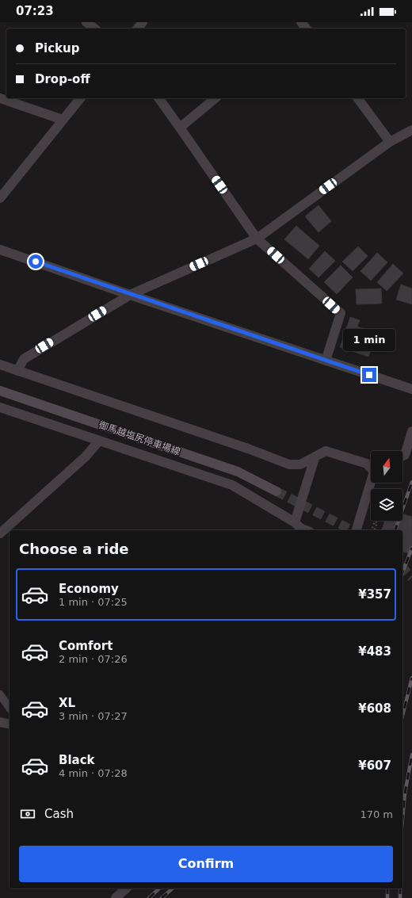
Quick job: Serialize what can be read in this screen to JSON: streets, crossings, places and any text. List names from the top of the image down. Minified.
{"streets":{"main road":["御馬越塩尻停車場線"]},"north":"top","page":{"status":"07:23","banner":["Pickup","Drop-off"],"bubble":"1 min","heading":"Choose a ride","list":[{"name":"Economy","note":"1 min · 07:25","value":"¥357"},{"name":"Comfort","note":"2 min · 07:26","value":"¥483"},{"name":"XL","note":"3 min · 07:27","value":"¥608"},{"name":"Black","note":"4 min · 07:28","value":"¥607"}],"pay":["Cash","170 m"],"buttons":"Confirm"}}
